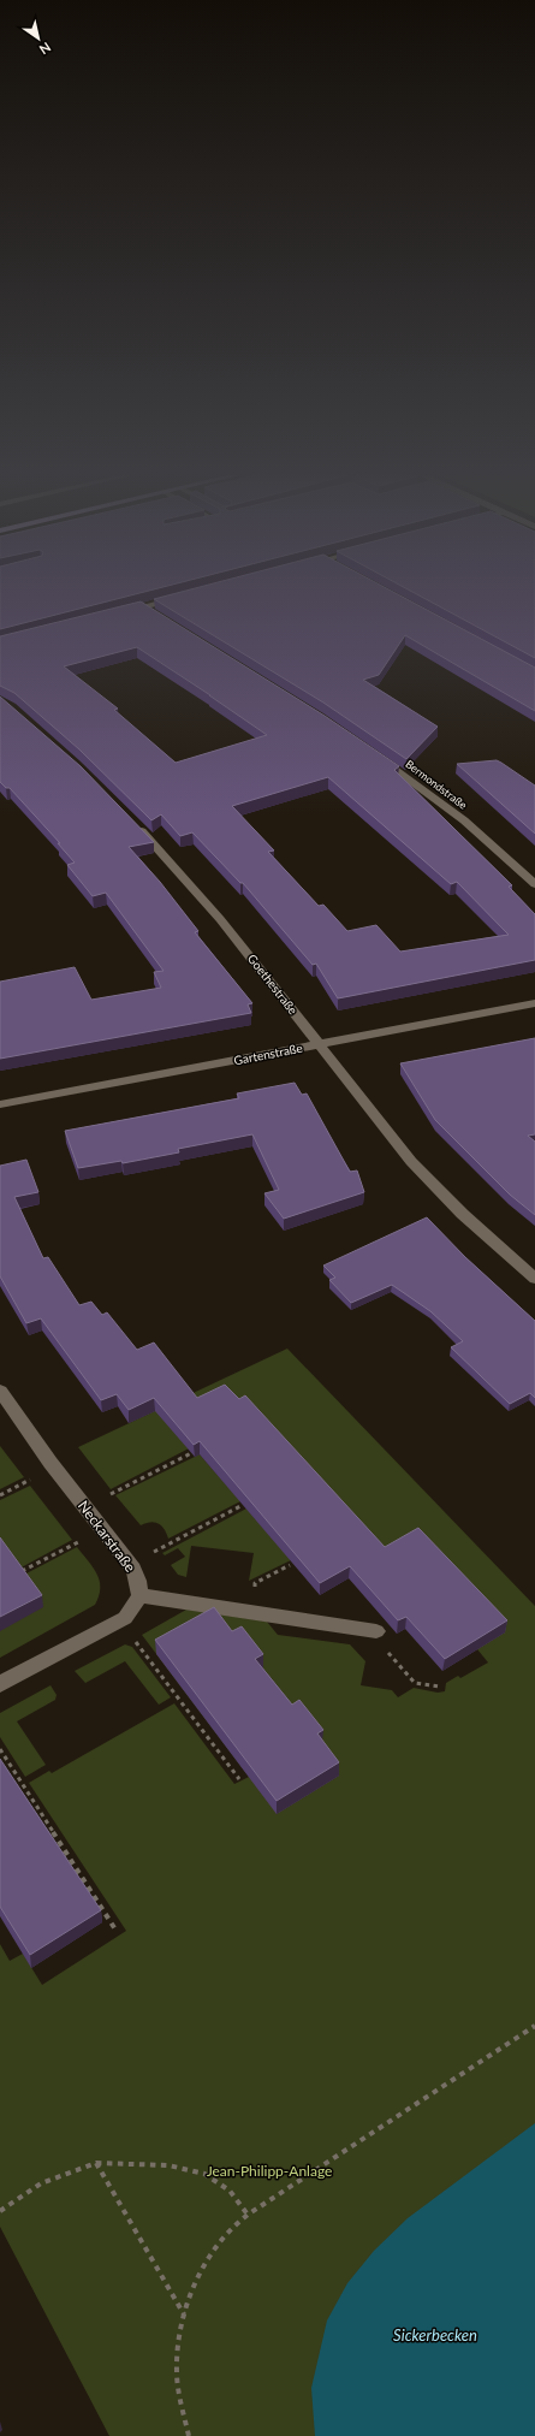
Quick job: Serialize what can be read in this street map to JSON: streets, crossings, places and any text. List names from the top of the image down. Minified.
{"streets":{"street":["Bermondstraße","Goethestraße","Gartenstraße","Neckarstraße"]},"crossings":[["Goethestraße","Gartenstraße"]],"water":["Sickerbecken"],"parks":["Jean-Philipp-Anlage"],"north":"bottom right"}
